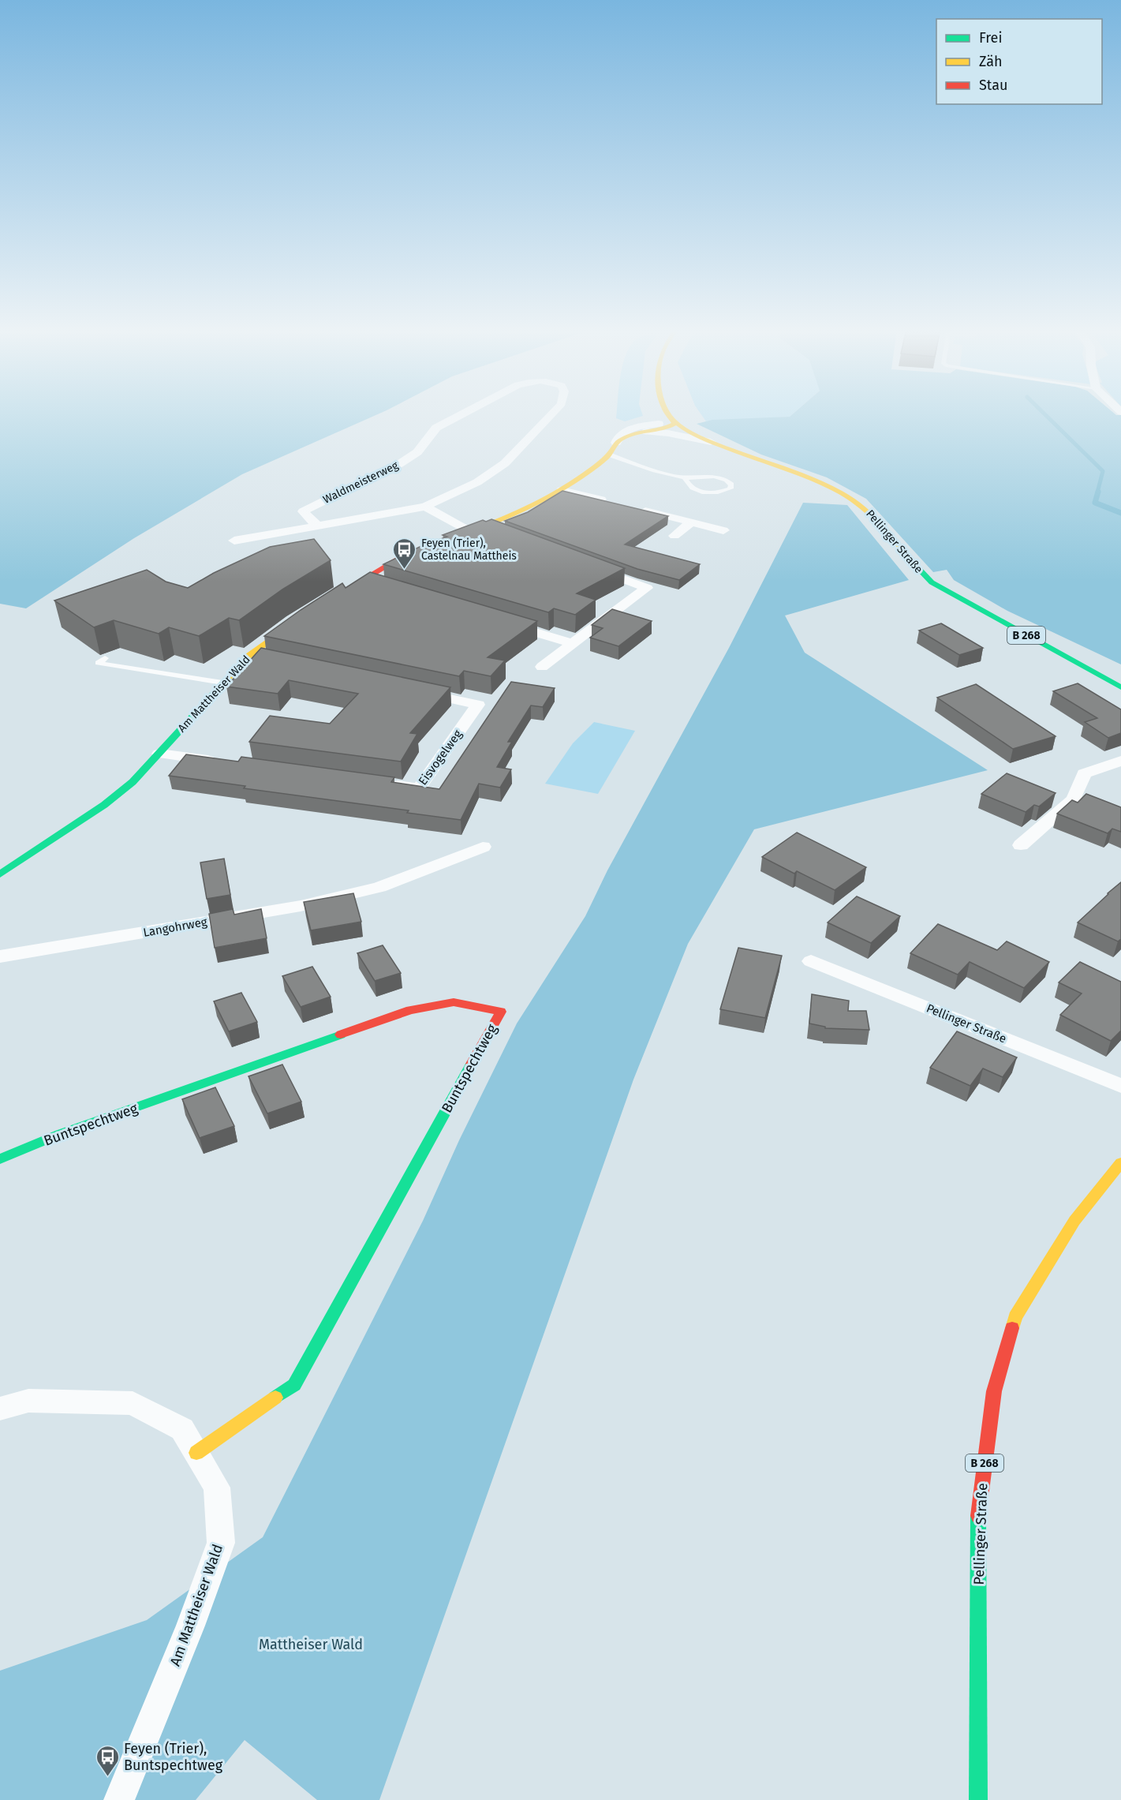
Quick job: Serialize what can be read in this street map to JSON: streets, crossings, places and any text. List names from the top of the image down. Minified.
{"streets":{"street":["Waldmeisterweg","Pellinger Straße","B 268","Am Mattheiser Wald","Eisvogelweg","Langohrweg","Buntspechtweg"]},"crossings":[["Am Mattheiser Wald","Buntspechtweg"]],"parks":["Mattheiser Wald"],"places":{"bus stop":["Feyen (Trier), Castelnau Mattheis","Feyen (Trier), Buntspechtweg"]},"legend":["Frei","Zäh","Stau"]}
